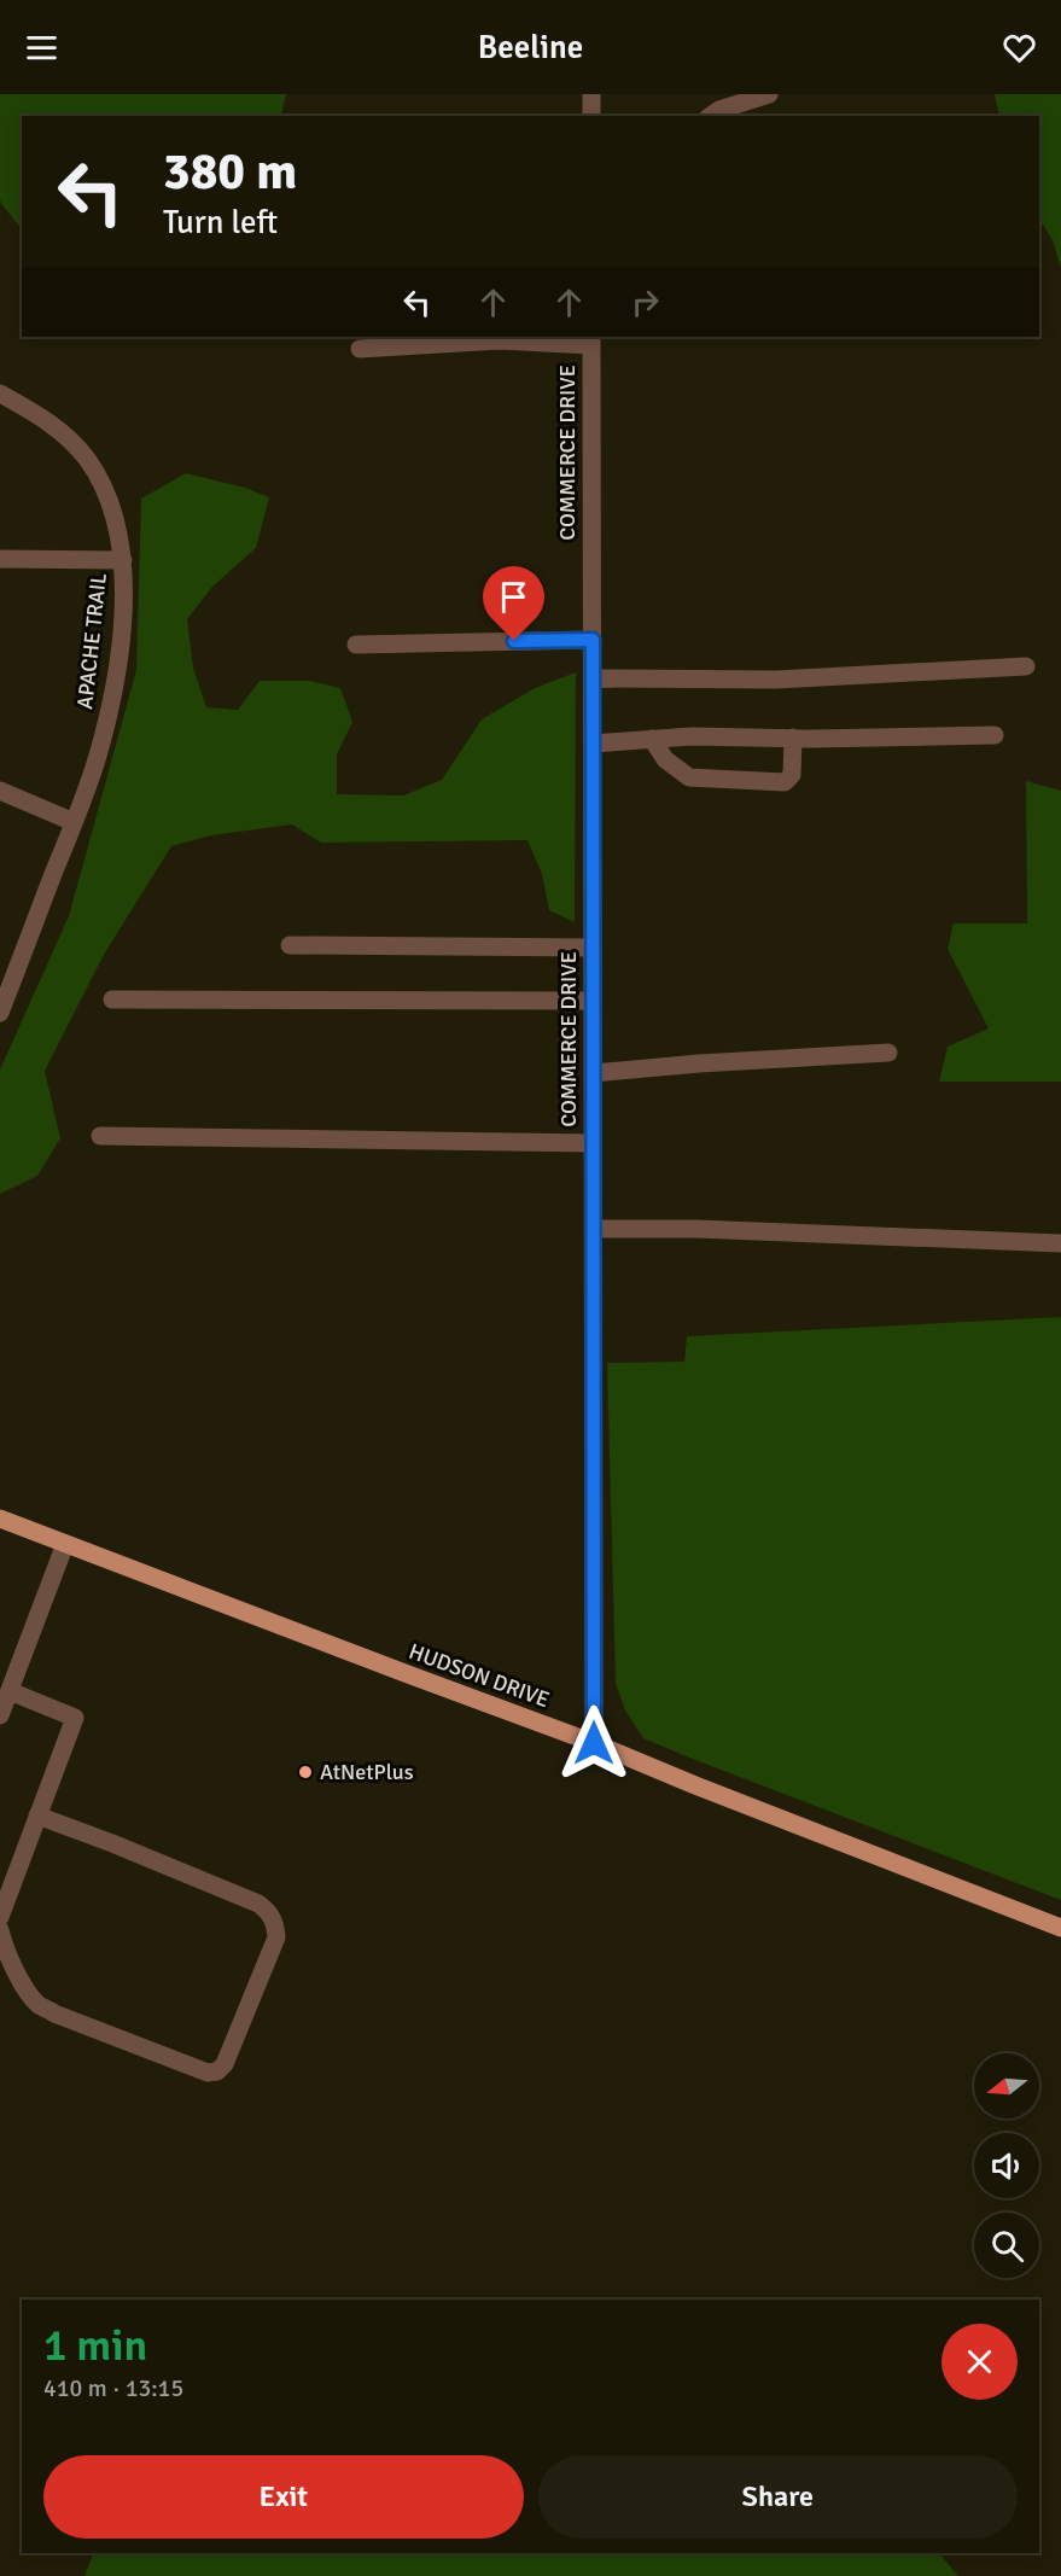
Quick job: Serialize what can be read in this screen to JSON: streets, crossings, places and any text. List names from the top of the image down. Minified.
{"streets":{"main road":["HUDSON DRIVE"],"street":["COMMERCE DRIVE","APACHE TRAIL"]},"crossings":[["COMMERCE DRIVE","HUDSON DRIVE"]],"places":["AtNetPlus"],"north":"left","page":{"header":"Beeline","turn":["380 m","Turn left"],"heading":["1 min","410 m · 13:15"],"buttons":["Exit","Share"]}}
